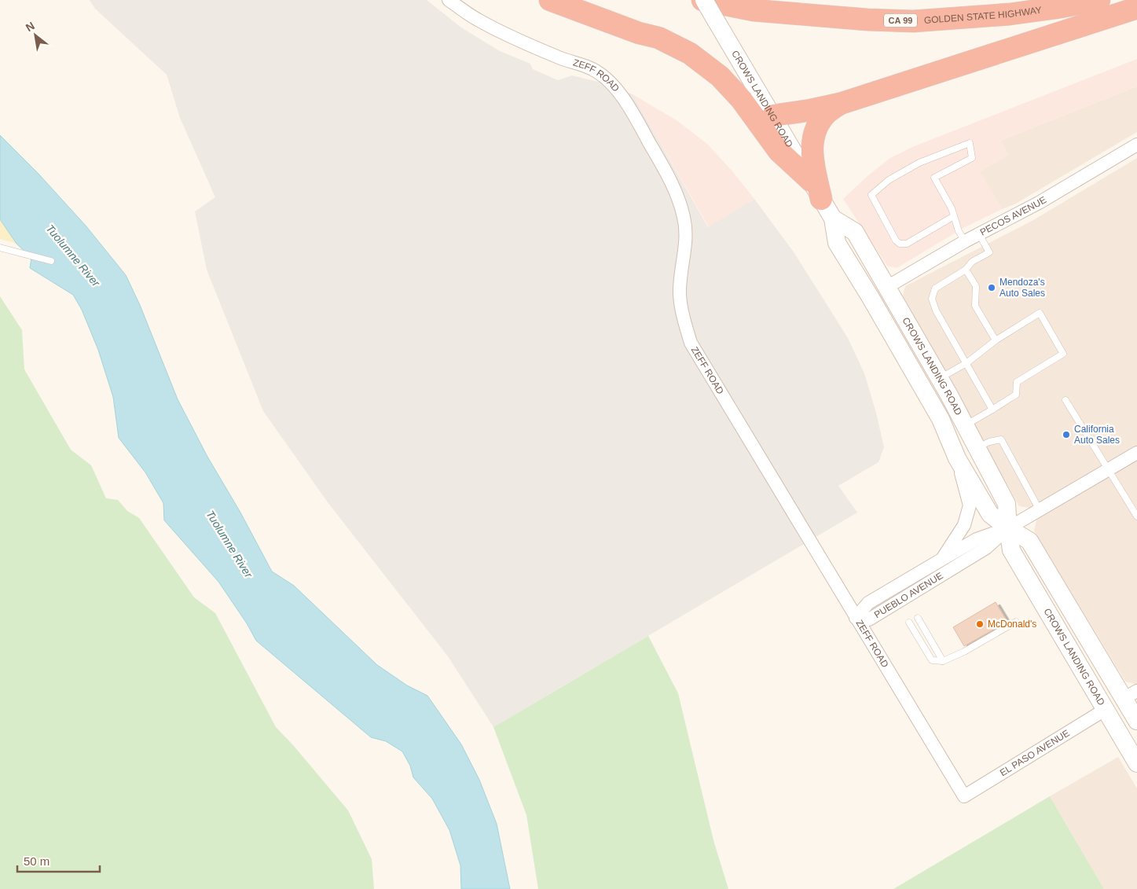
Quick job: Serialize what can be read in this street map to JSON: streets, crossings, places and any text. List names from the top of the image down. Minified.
{"streets":{"highway":["GOLDEN STATE HIGHWAY","CA 99"],"main road":["CROWS LANDING ROAD"],"street":["ZEFF ROAD","PECOS AVENUE","PUEBLO AVENUE","EL PASO AVENUE"]},"crossings":[["GOLDEN STATE HIGHWAY","CROWS LANDING ROAD"],["ZEFF ROAD","PUEBLO AVENUE"],["ZEFF ROAD","EL PASO AVENUE"],["CROWS LANDING ROAD","PECOS AVENUE"],["CROWS LANDING ROAD","PUEBLO AVENUE"],["CROWS LANDING ROAD","EL PASO AVENUE"]],"water":["Tuolumne River"],"places":["Mendoza's Auto Sales","California Auto Sales","McDonald's"],"scale_bar":"50 m","north":"top left"}
